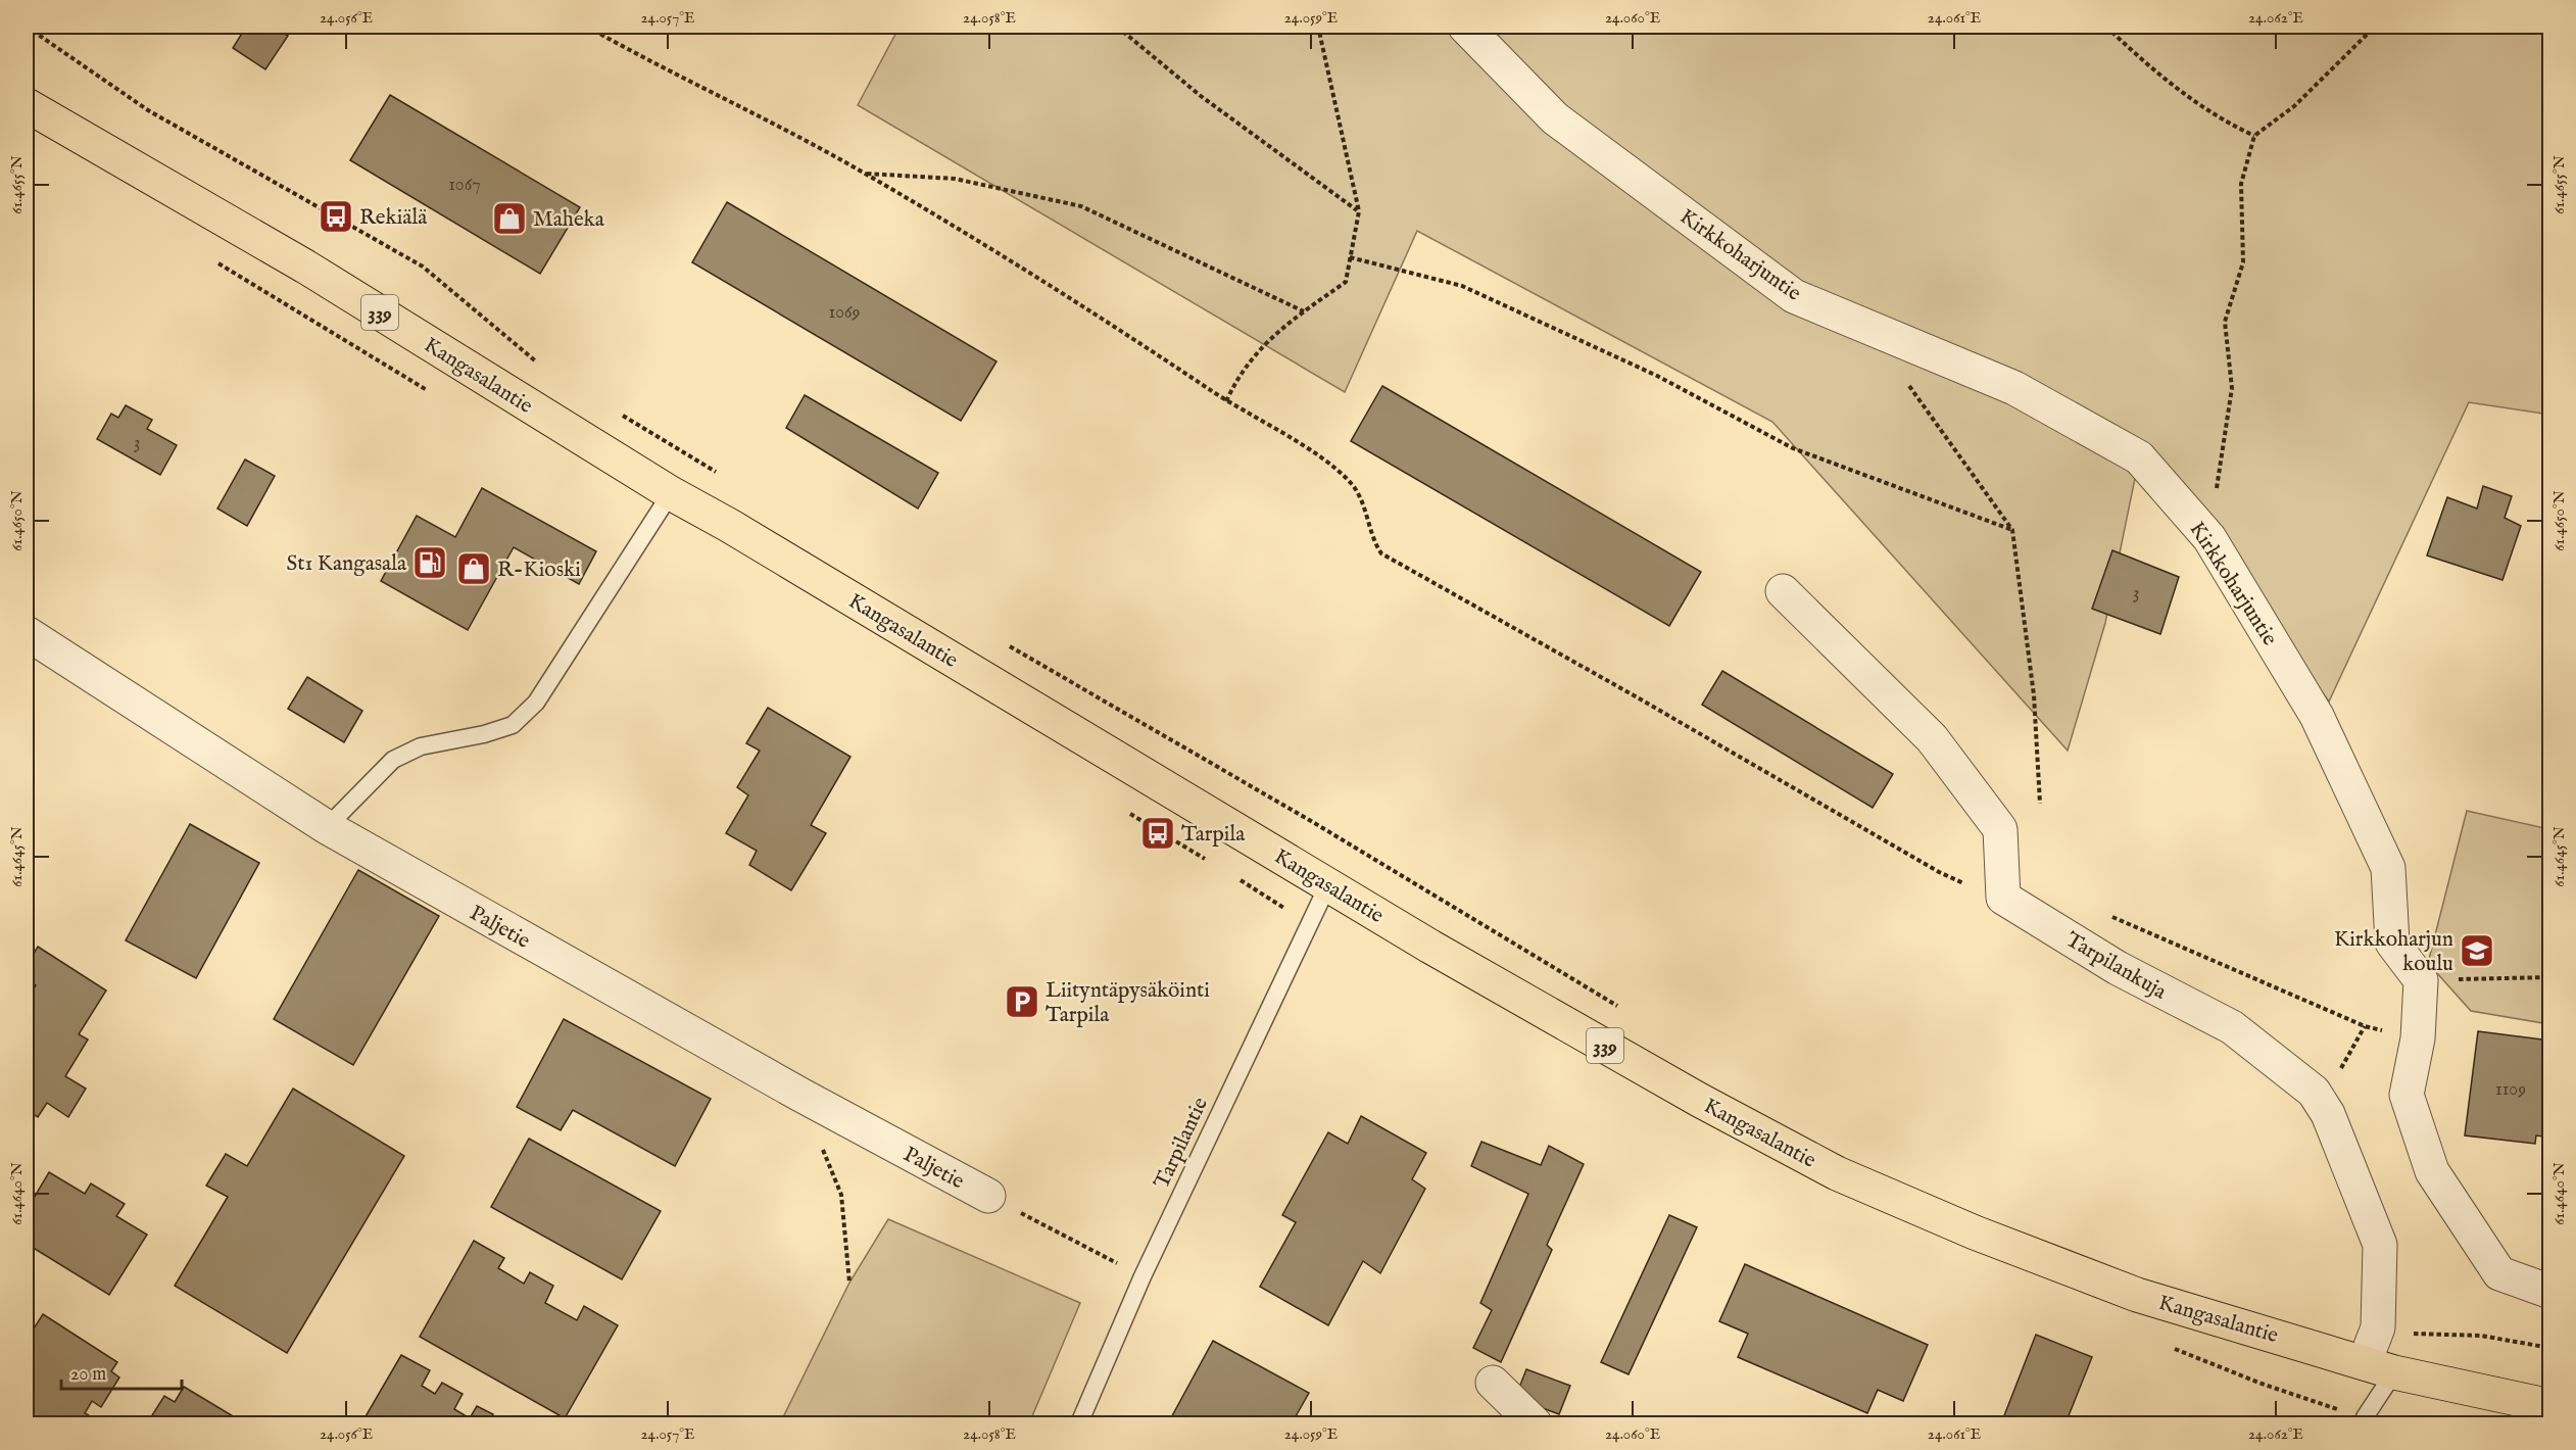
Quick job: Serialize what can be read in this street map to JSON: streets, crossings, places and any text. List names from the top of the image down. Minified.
{"streets":{"main road":["339","Kangasalantie"],"street":["Kirkkoharjuntie","Paljetie","Tarpilankuja"],"lane":["Tarpilantie"]},"crossings":[["Kangasalantie","Tarpilankuja"],["Kangasalantie","Tarpilantie"]],"places":{"bus stop":["Rekiälä","Tarpila"],"shop":["Maheka","R-Kioski"],"fuel station":["St1 Kangasala"],"school or university":["Kirkkoharjun koulu"],"parking":["Liityntäpysäköinti Tarpila"]},"house_numbers":["1067","1069","3","3","1109"],"scale_bar":"20 m","coordinates":["24.056°E","24.057°E","24.058°E","24.059°E","24.060°E","24.061°E","24.062°E","61.4655°N","61.4650°N","61.4645°N","61.4640°N"]}
